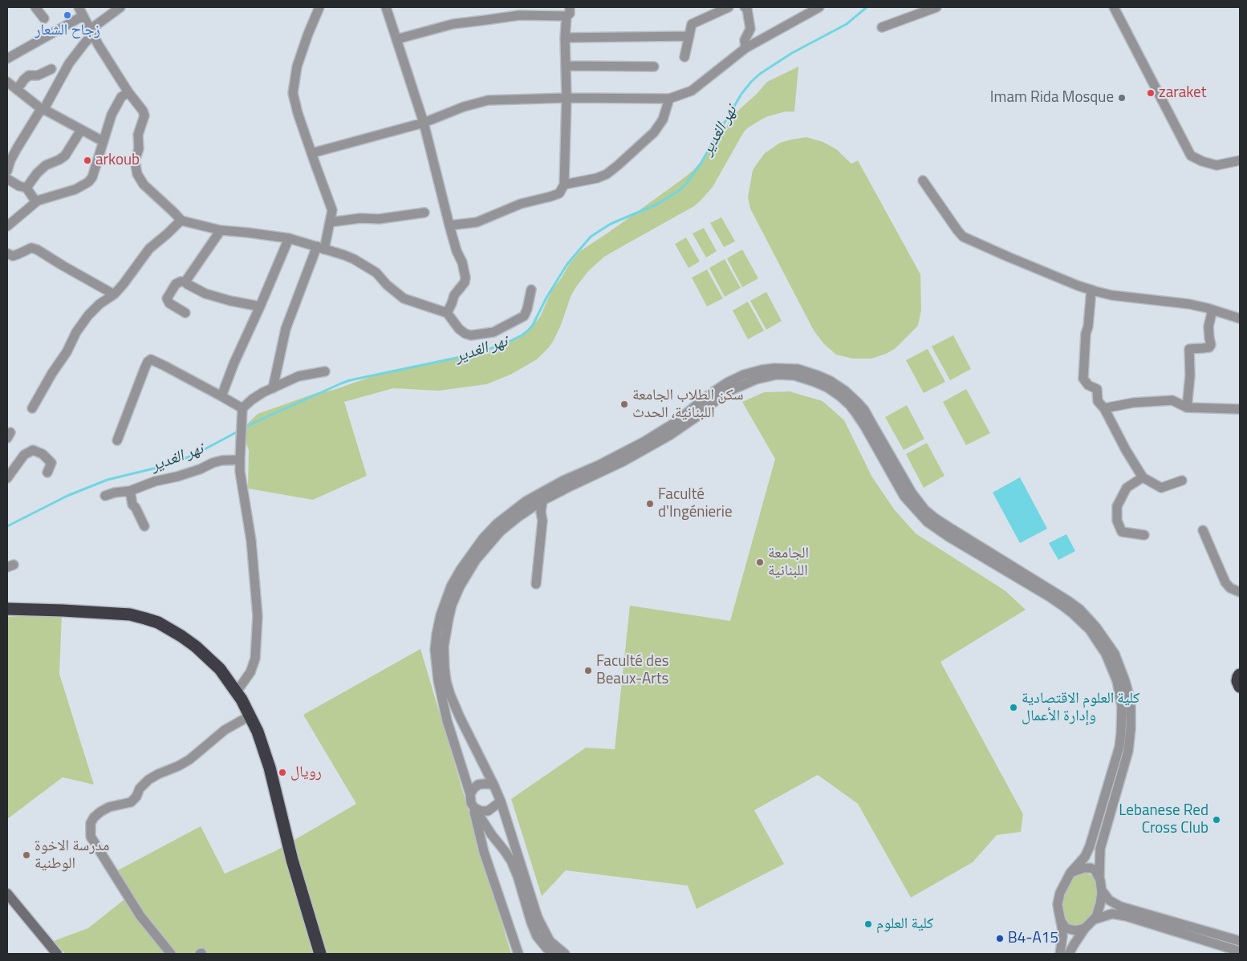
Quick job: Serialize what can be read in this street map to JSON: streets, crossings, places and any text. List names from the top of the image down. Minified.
{"water":["نهر الغدير"],"places":["زجاح الشعار","zaraket","Imam Rida Mosque","arkoub","سكن الطلاب الجامعة اللبنانية، الحدث","Faculté d'Ingénierie","الجامعة اللبنانية","Faculté des Beaux-Arts","كلية العلوم الاقتصادية وإدارة الأعمال","رويال","Lebanese Red Cross Club","مدرسة الاخوة الوطنية","كلية العلوم","B4-A15"]}
